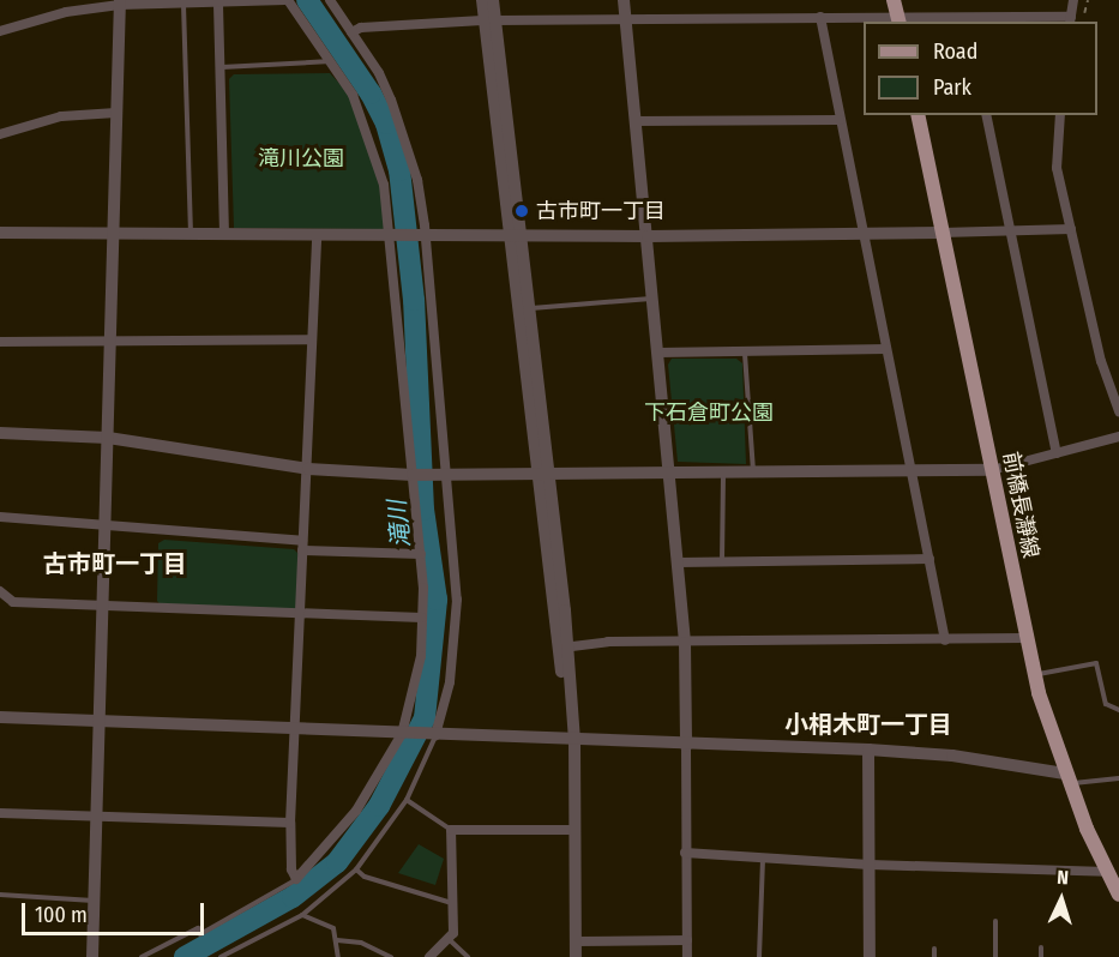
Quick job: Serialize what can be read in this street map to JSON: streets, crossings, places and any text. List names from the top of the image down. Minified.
{"streets":{"main road":["前橋長瀞線"]},"districts":["古市町一丁目","小相木町一丁目"],"water":["滝川"],"parks":["滝川公園","下石倉町公園"],"places":["古市町一丁目"],"legend":["Road","Park"],"scale_bar":"100 m","north":"top"}
